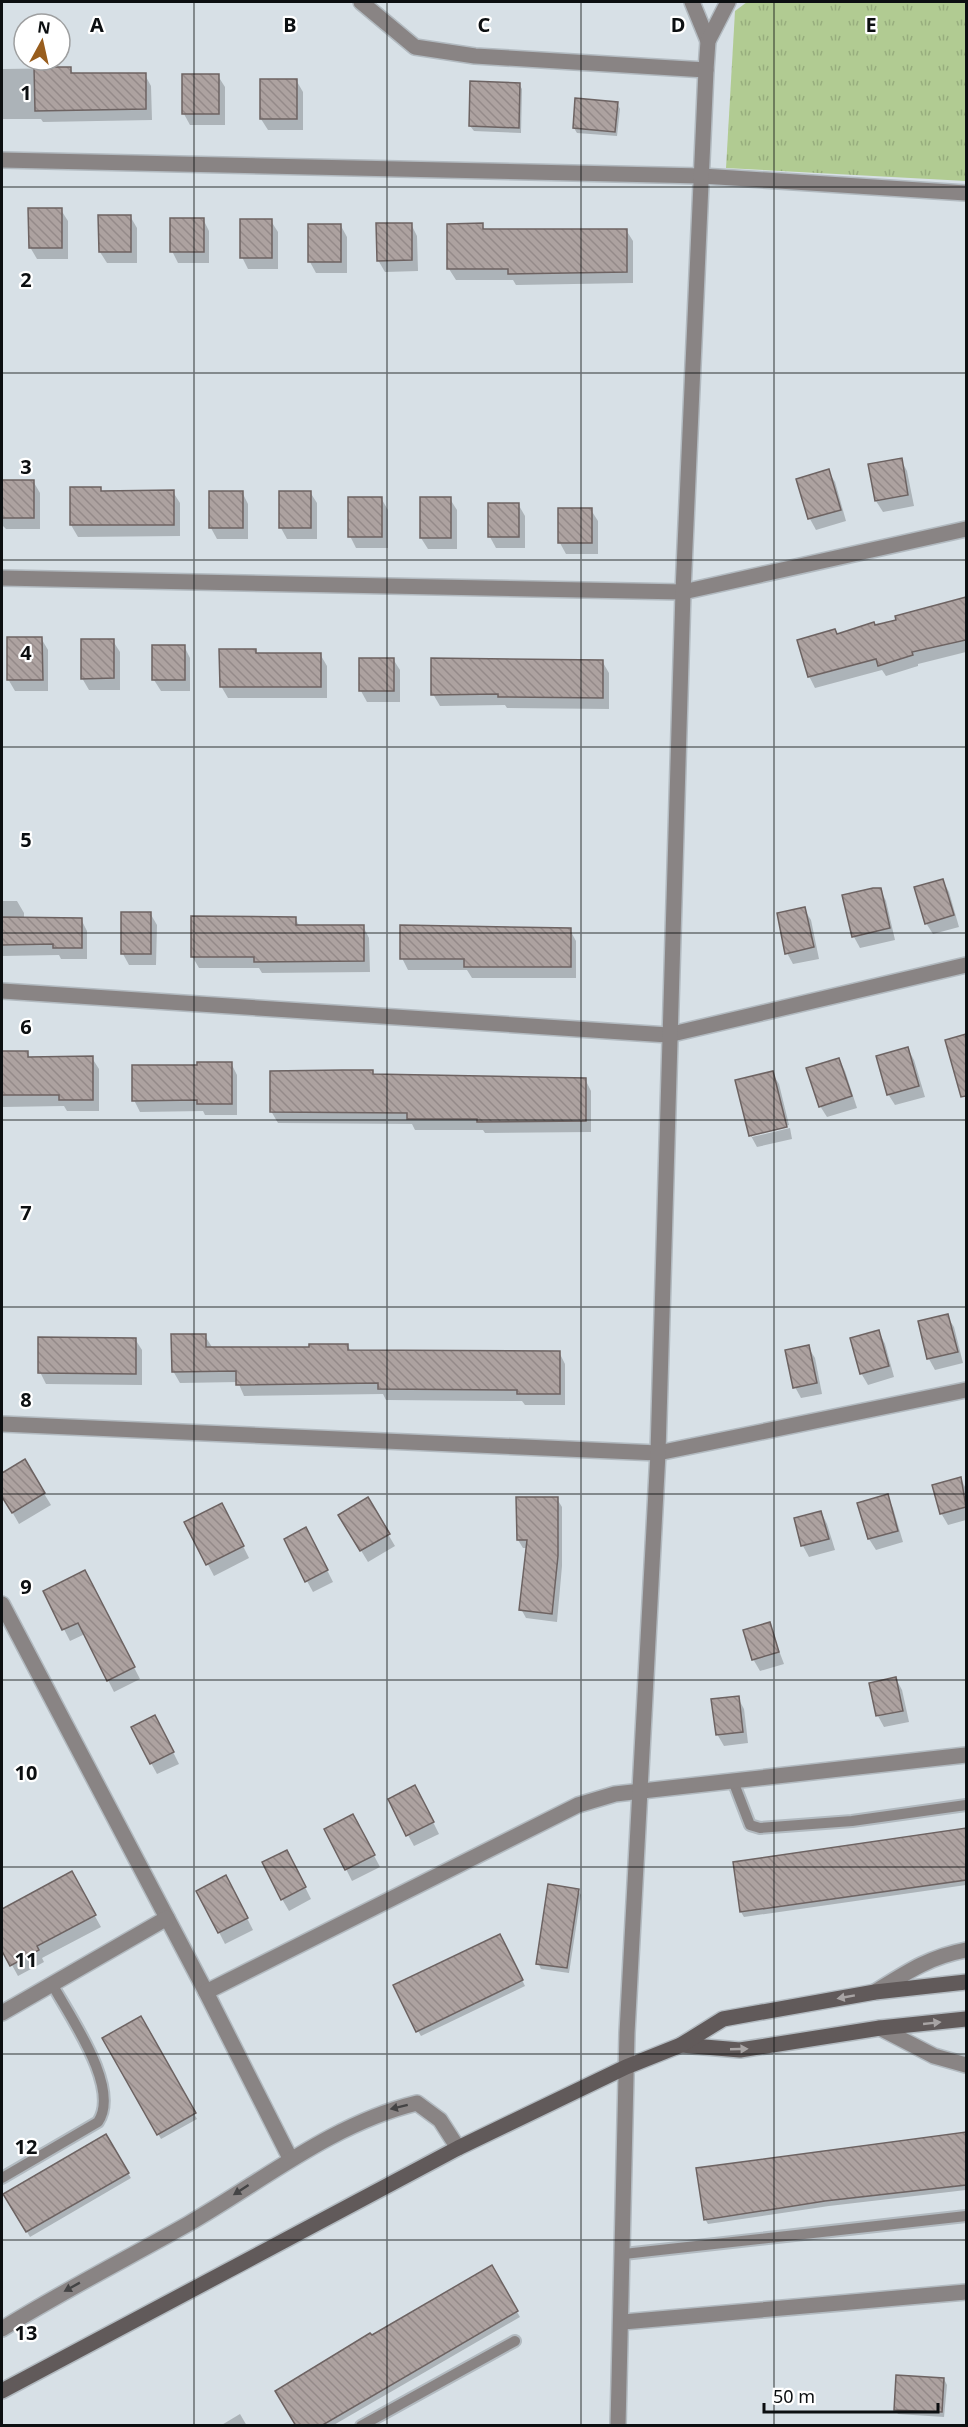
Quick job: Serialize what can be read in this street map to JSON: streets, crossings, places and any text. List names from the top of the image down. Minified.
{"scale_bar":"50 m","north":"top","grid":{"columns":["A","B","C","D","E"],"rows":["1","2","3","4","5","6","7","8","9","10","11","12","13"]}}
